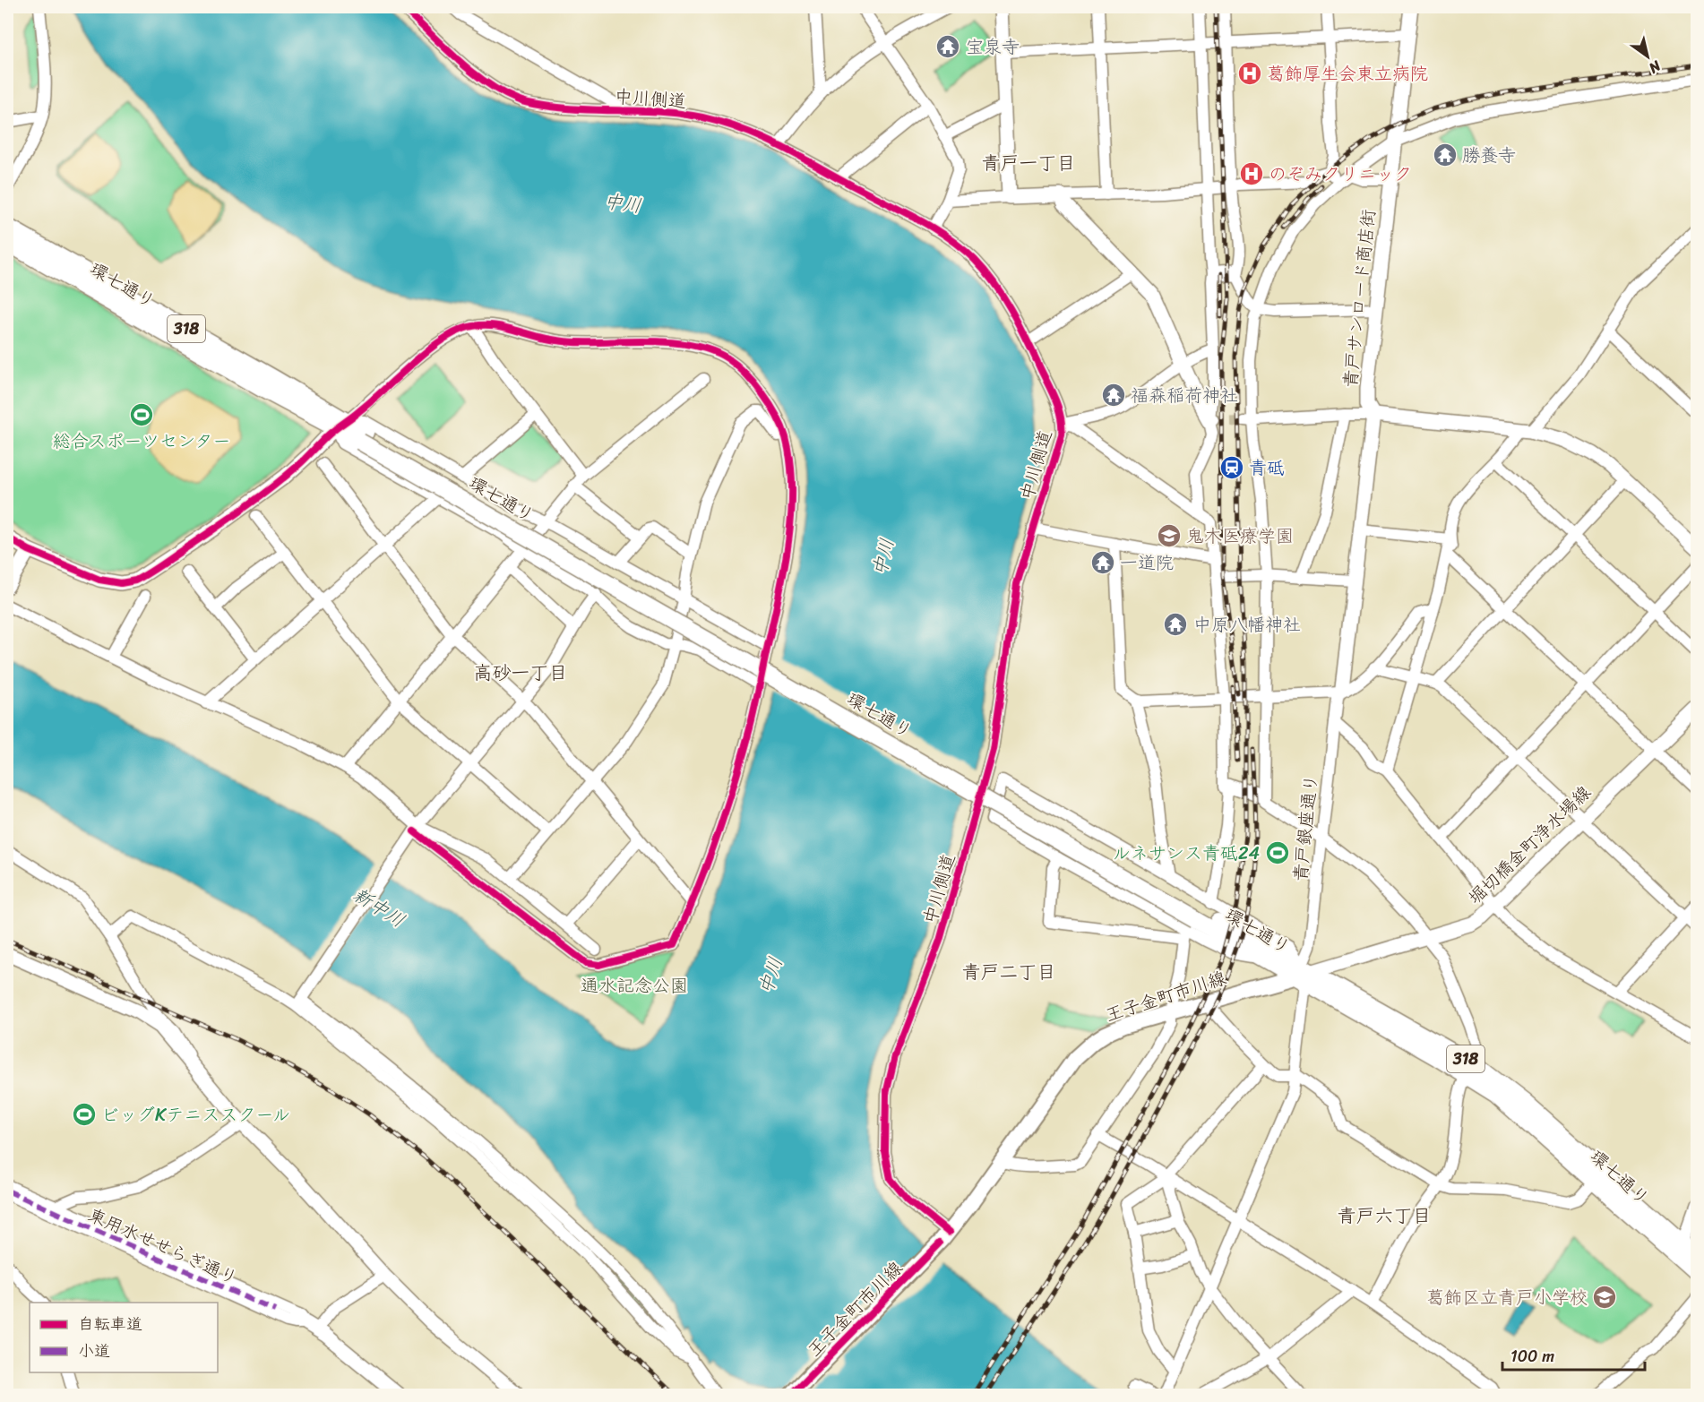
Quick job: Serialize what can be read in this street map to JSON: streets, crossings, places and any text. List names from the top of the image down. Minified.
{"streets":{"main road":["環七通り","318","王子金町市川線"],"street":["中川側道","青戸サンロード商店街","青戸銀座通り","堀切橋金町浄水場線","東用水せせらぎ通り"]},"crossings":[["中川側道","王子金町市川線"],["環七通り","青戸銀座通り"],["環七通り","堀切橋金町浄水場線"],["環七通り","王子金町市川線"],["青戸サンロード商店街","青戸銀座通り"],["青戸銀座通り","堀切橋金町浄水場線"],["青戸銀座通り","王子金町市川線"],["堀切橋金町浄水場線","王子金町市川線"]],"districts":["青戸一丁目","高砂一丁目","青戸二丁目","青戸六丁目"],"water":["中川","新中川"],"parks":["通水記念公園"],"places":{"temple":["宝泉寺","勝養寺","福森稲荷神社","一道院","中原八幡神社"],"hospital":["葛飾厚生会東立病院","のぞみクリニック"],"sports":["総合スポーツセンター","ルネサンス青砥24","ビッグKテニススクール"],"station":["青砥"],"school or university":["鬼木医療学園","葛飾区立青戸小学校"]},"legend":["自転車道","小道"],"scale_bar":"100 m","north":"bottom right"}
